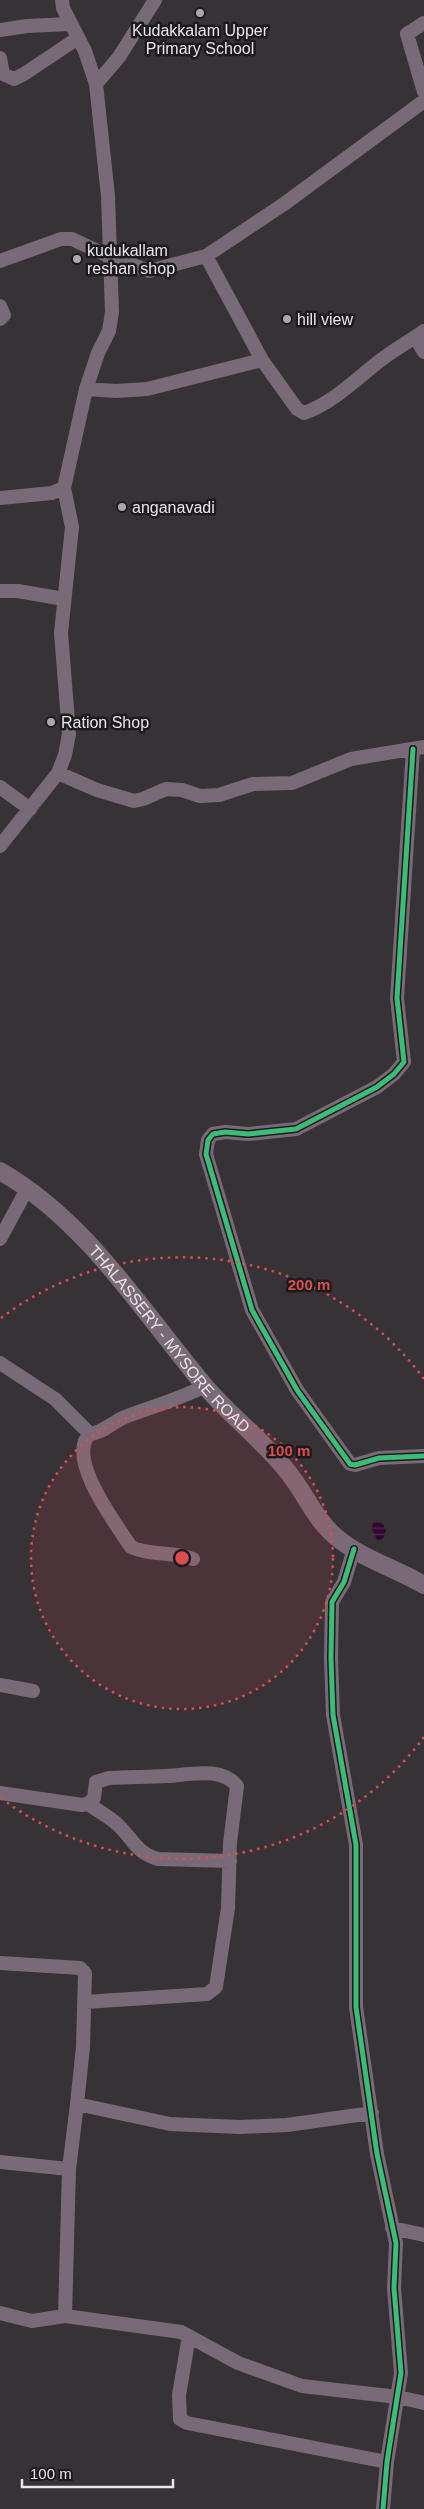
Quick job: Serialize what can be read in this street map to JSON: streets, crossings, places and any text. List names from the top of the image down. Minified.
{"streets":{"main road":["THALASSERY - MYSORE ROAD"]},"places":["Kudakkalam Upper Primary School","kudukallam reshan shop","hill view","anganavadi","Ration Shop"],"scale_bar":"100 m","rings":["200 m","100 m"]}
